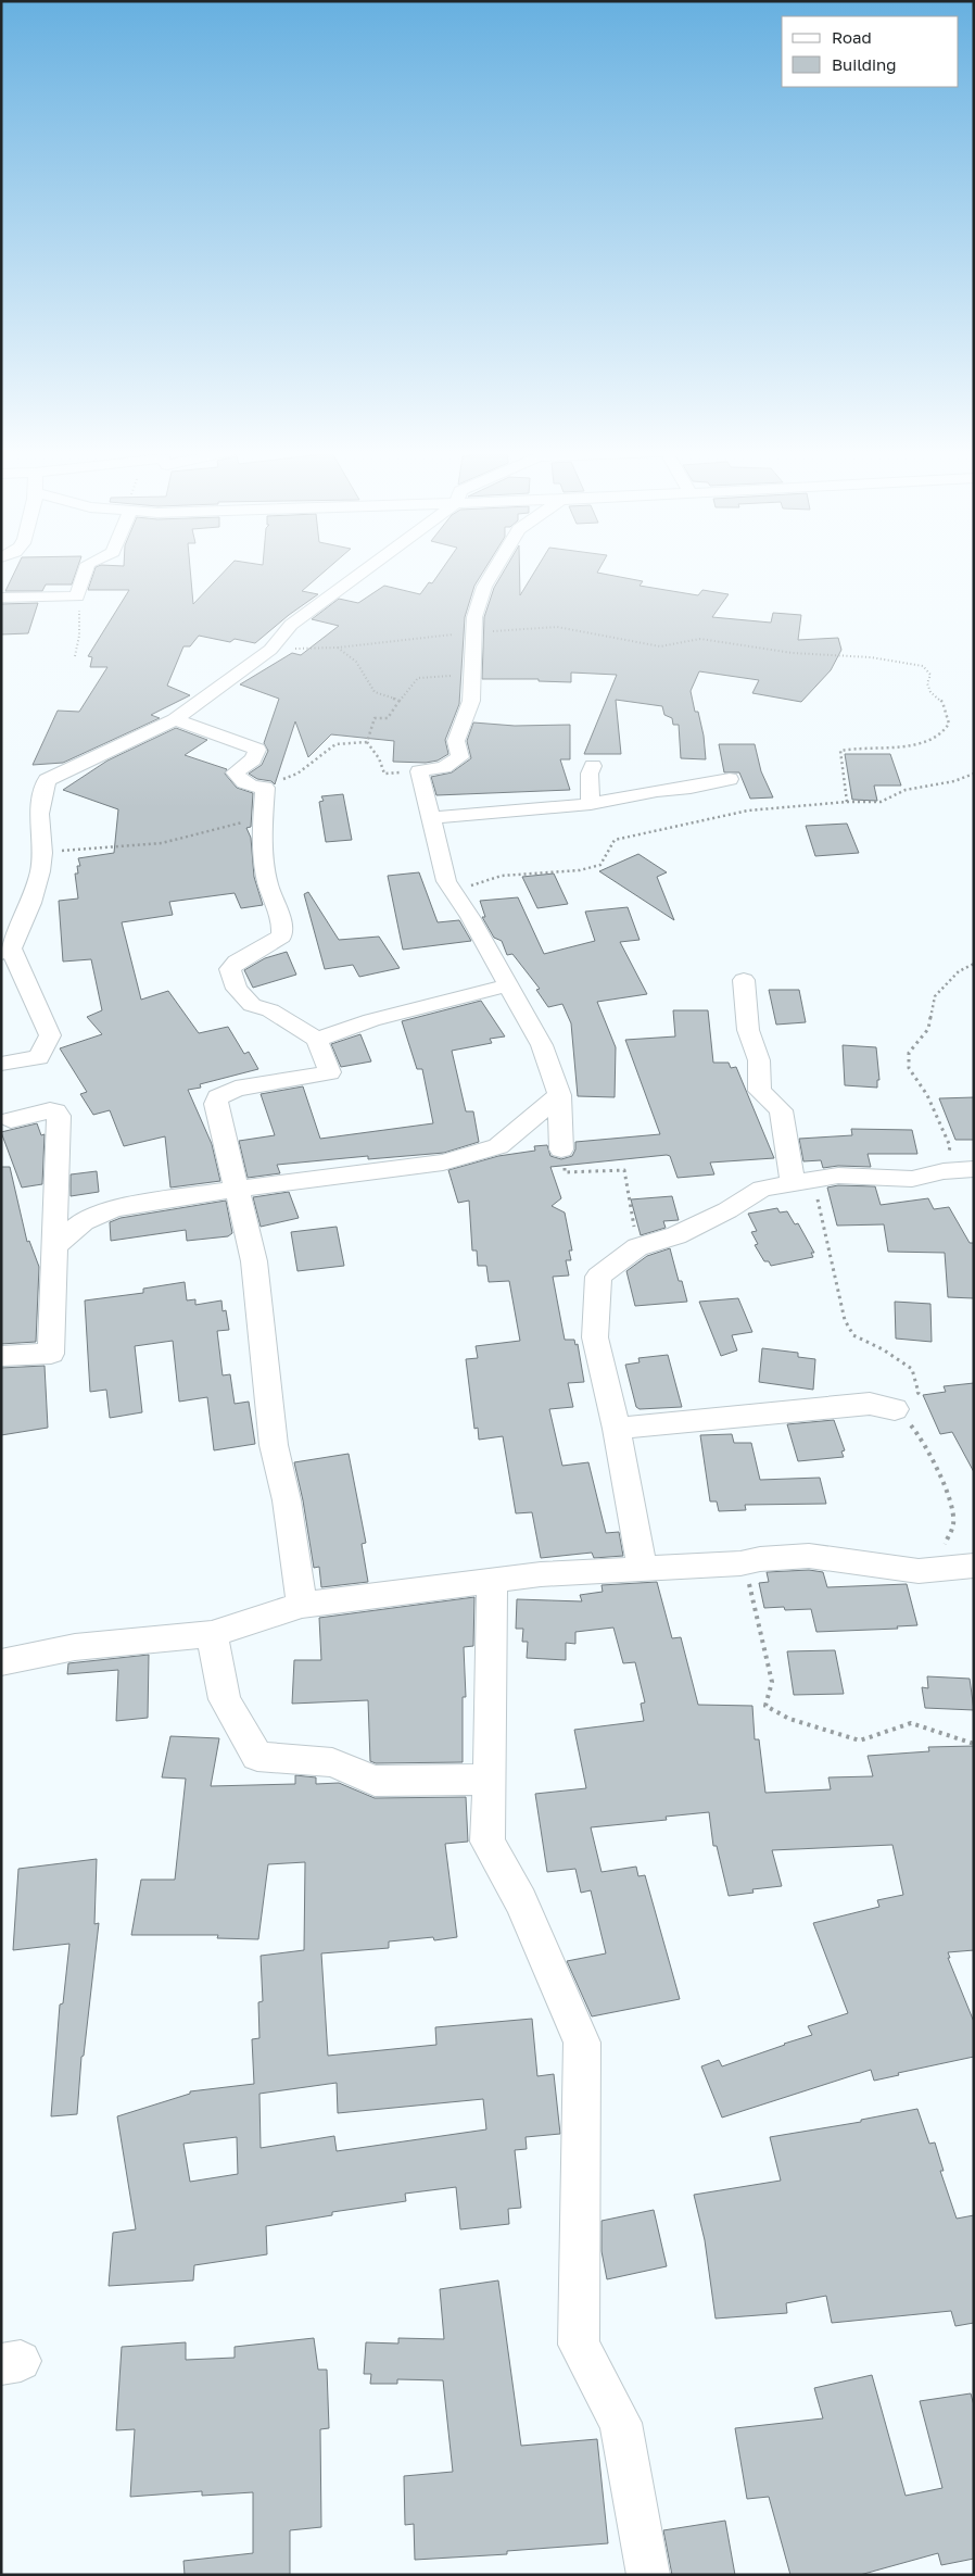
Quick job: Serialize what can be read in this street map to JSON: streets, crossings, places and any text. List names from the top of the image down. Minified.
{"legend":["Road","Building"]}
